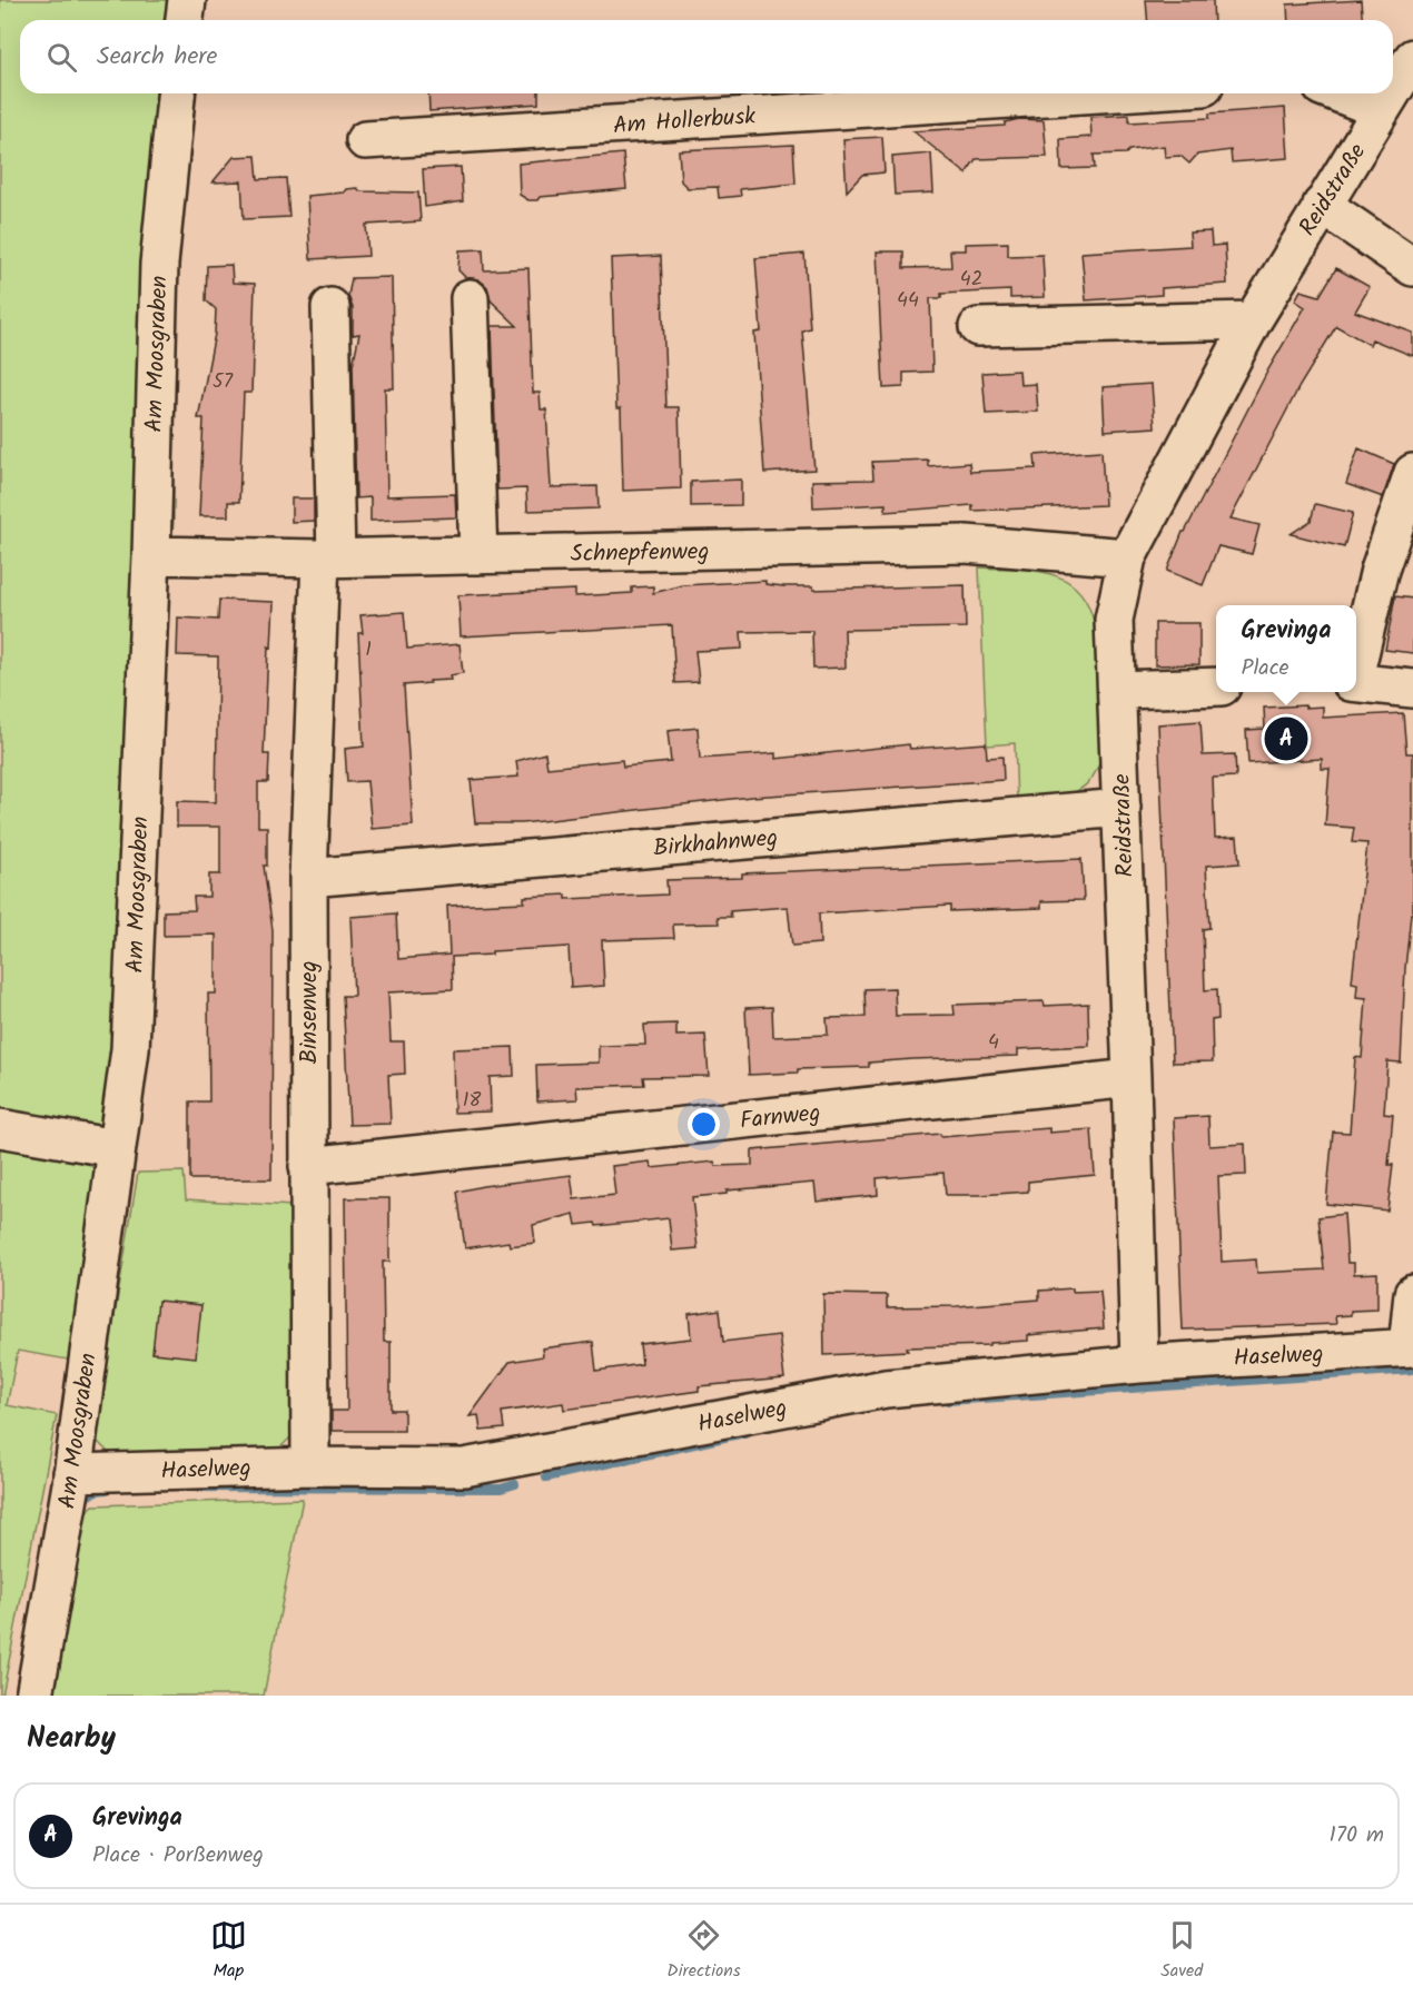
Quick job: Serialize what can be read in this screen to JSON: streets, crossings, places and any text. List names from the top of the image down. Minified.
{"streets":{"street":["Am Hollerbusk","Reidstraße","Am Moosgraben","Schnepfenweg","Birkhahnweg","Binsenweg","Farnweg","Haselweg"]},"crossings":[["Reidstraße","Schnepfenweg"],["Reidstraße","Birkhahnweg"],["Reidstraße","Farnweg"],["Reidstraße","Haselweg"],["Am Moosgraben","Schnepfenweg"],["Am Moosgraben","Haselweg"],["Schnepfenweg","Binsenweg"],["Birkhahnweg","Binsenweg"],["Binsenweg","Farnweg"],["Binsenweg","Haselweg"]],"house_numbers":["42","44","57","1","4","18"],"page":{"search":"Search here","popup":["Grevinga","Place"],"pins":"A","heading":"Nearby","list":[{"mark":"A","name":"Grevinga","note":"Place · Porßenweg","value":"170 m"}],"nav":["Map","Directions","Saved"]}}
